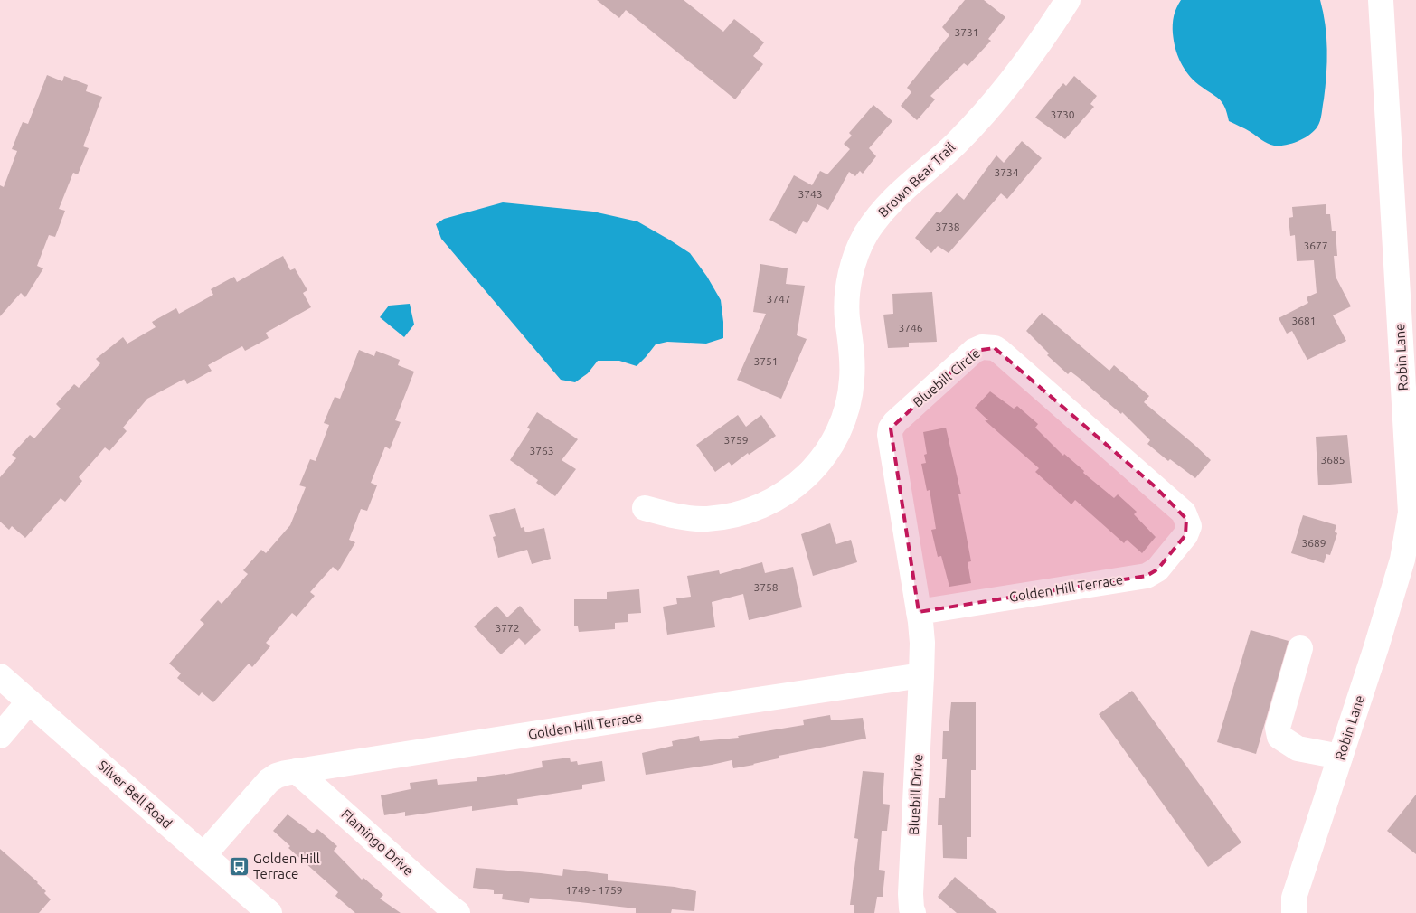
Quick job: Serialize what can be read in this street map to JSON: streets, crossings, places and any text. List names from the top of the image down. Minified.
{"streets":{"street":["Brown Bear Trail","Robin Lane","Bluebill Circle","Golden Hill Terrace","Silver Bell Road","Bluebill Drive","Flamingo Drive"]},"crossings":[["Bluebill Circle","Golden Hill Terrace"],["Bluebill Circle","Bluebill Drive"],["Golden Hill Terrace","Silver Bell Road"],["Golden Hill Terrace","Bluebill Drive"],["Golden Hill Terrace","Flamingo Drive"]],"places":{"bus stop":["Golden Hill Terrace"]},"house_numbers":["3731","3730","3734","3743","3738","3677","3747","3681","3746","3751","3759","3763","3685","3689","3758","3772","1749 - 1759"]}
